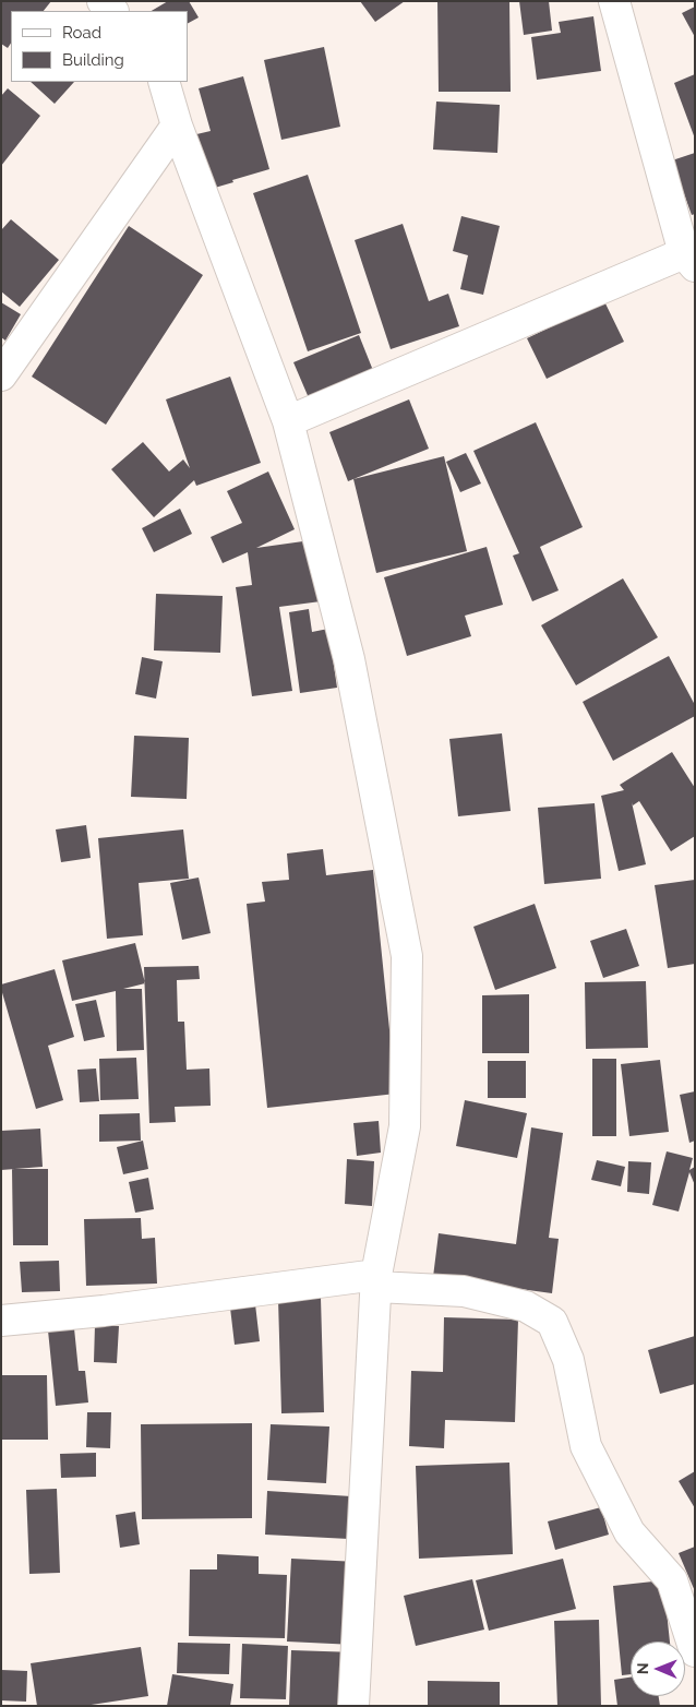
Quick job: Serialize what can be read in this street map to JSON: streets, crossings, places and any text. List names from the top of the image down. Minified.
{"legend":["Road","Building"],"north":"left"}
